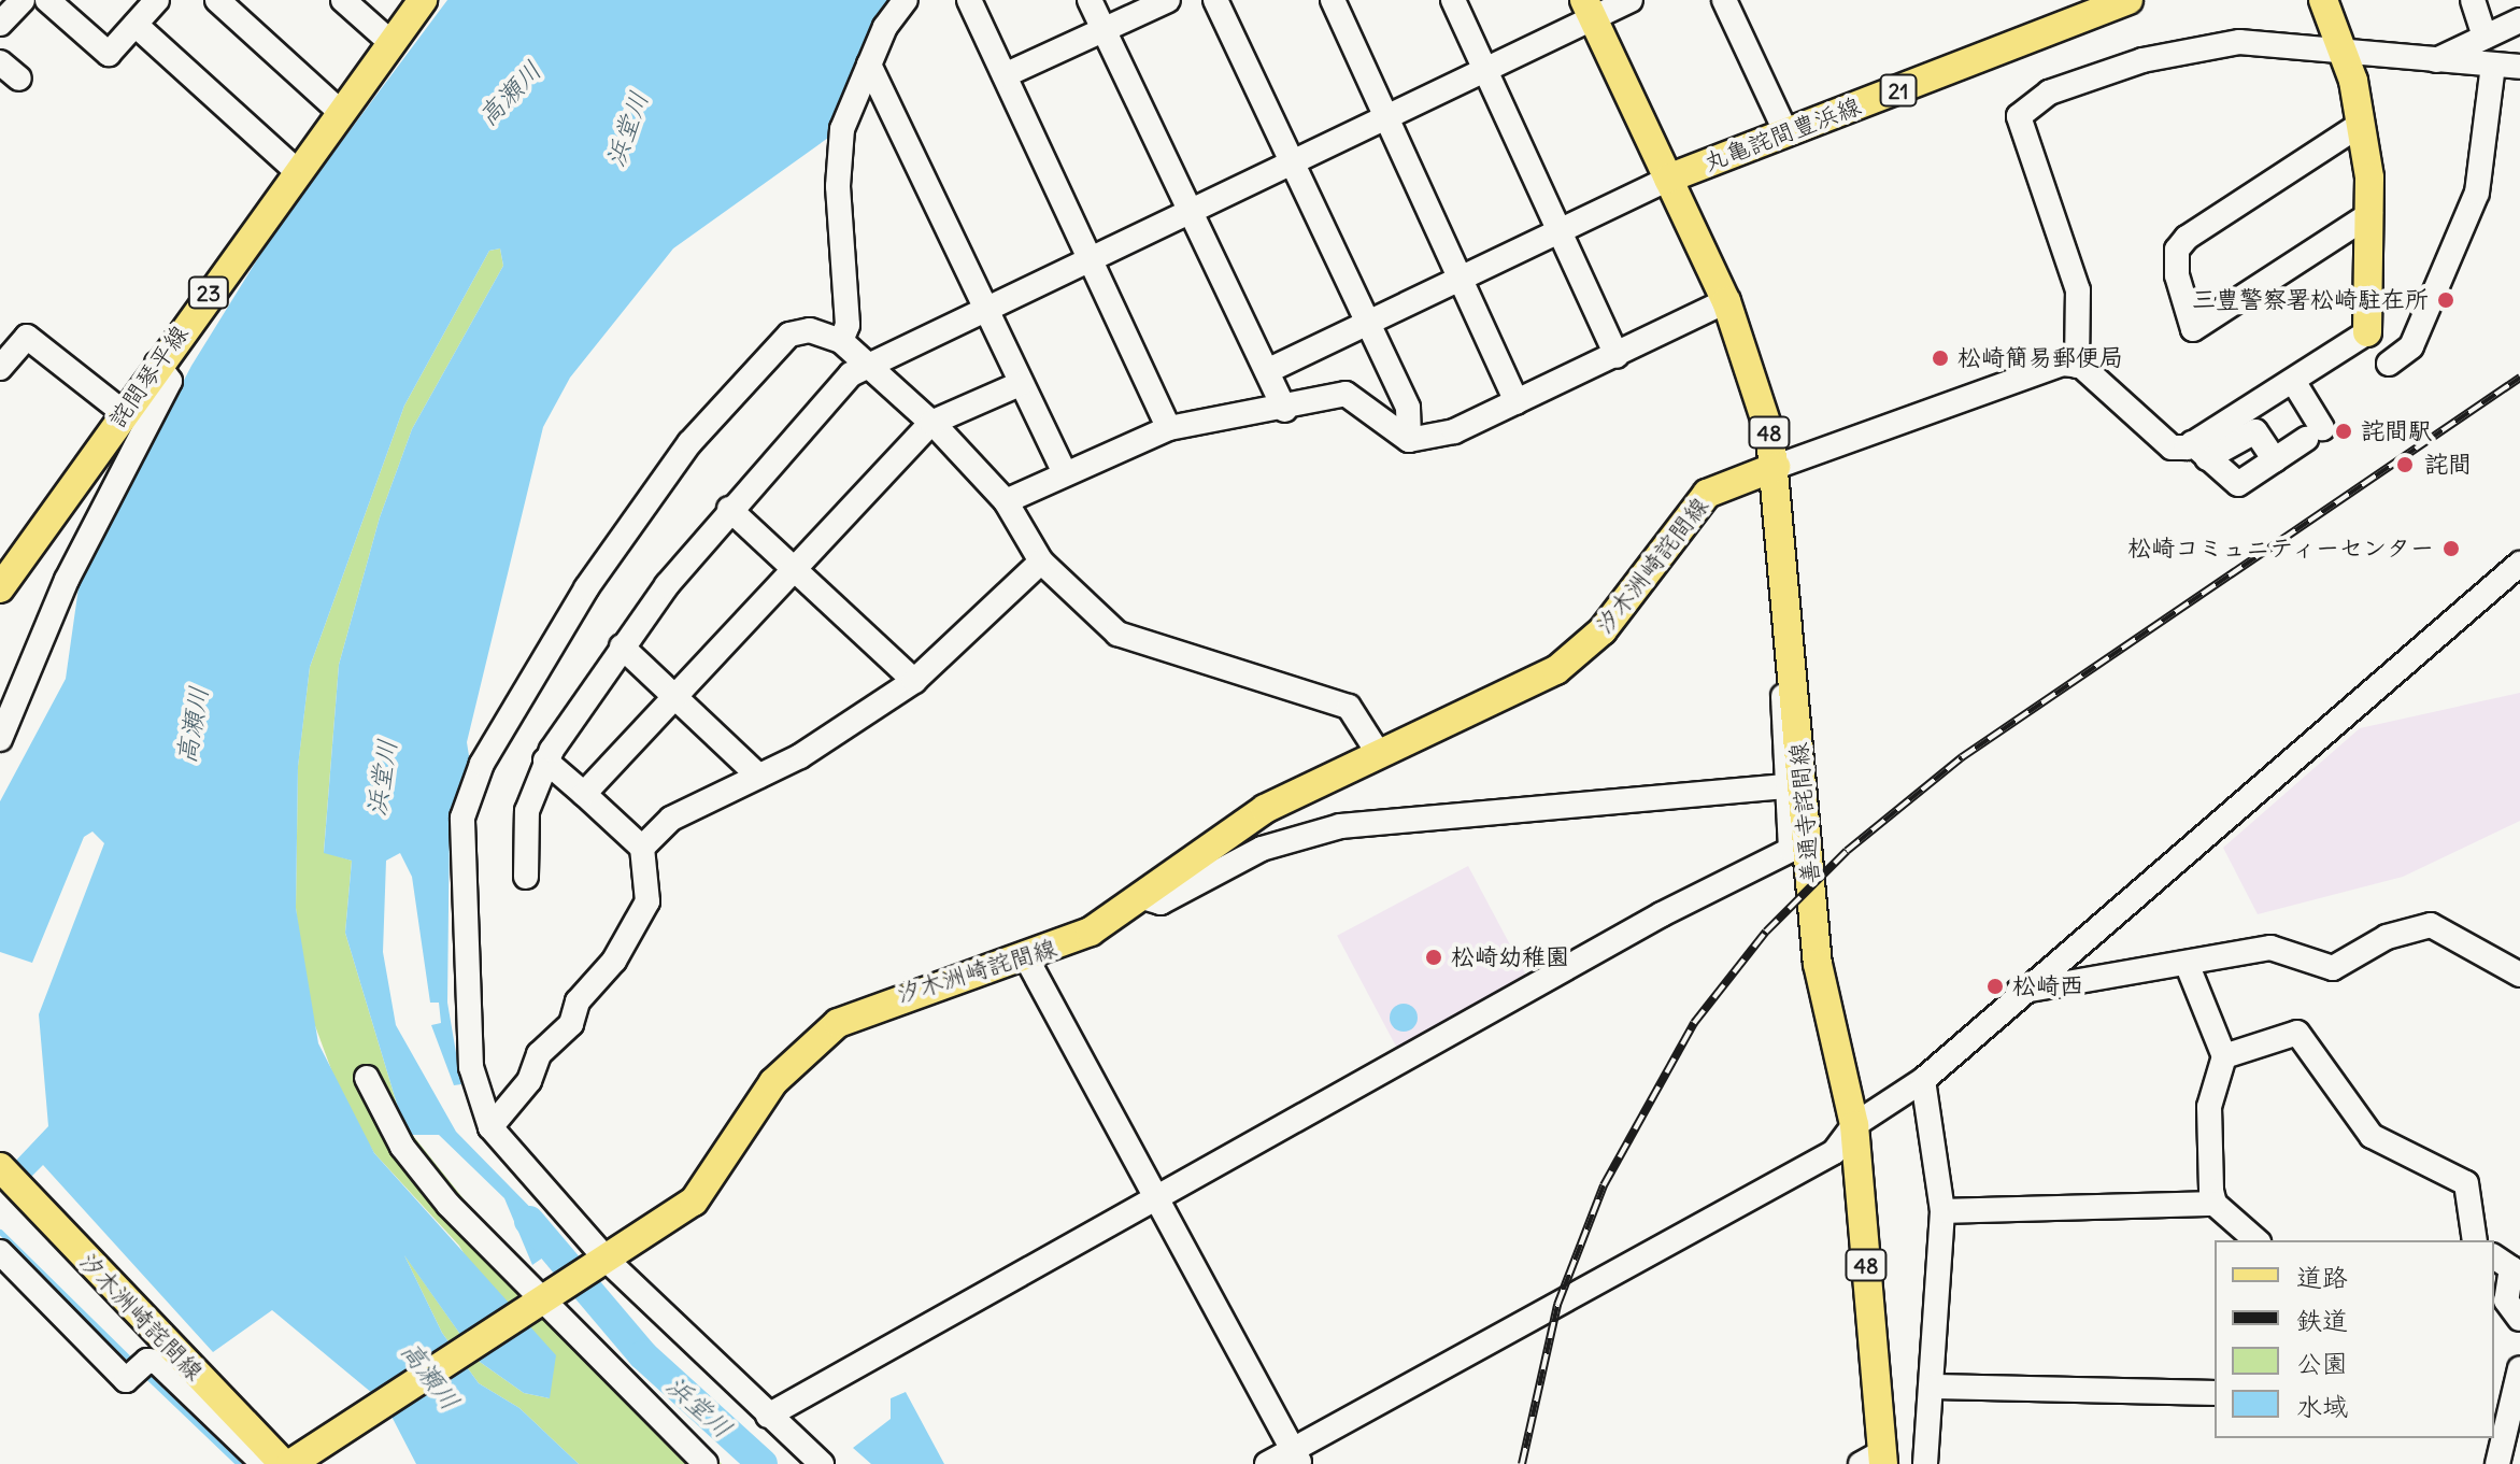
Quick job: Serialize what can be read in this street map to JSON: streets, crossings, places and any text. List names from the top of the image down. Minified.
{"streets":{"main road":["21","丸亀詫間豊浜線","23","詫間琴平線","48","汐木洲崎詫間線","善通寺詫間線"]},"crossings":[["丸亀詫間豊浜線","善通寺詫間線"],["汐木洲崎詫間線","善通寺詫間線"]],"water":["高瀬川","浜堂川"],"places":["三豊警察署松崎駐在所","松崎簡易郵便局","詫間駅","詫間","松崎コミュニティーセンター","松崎幼稚園","松崎西"],"legend":["道路","鉄道","公園","水域"]}
